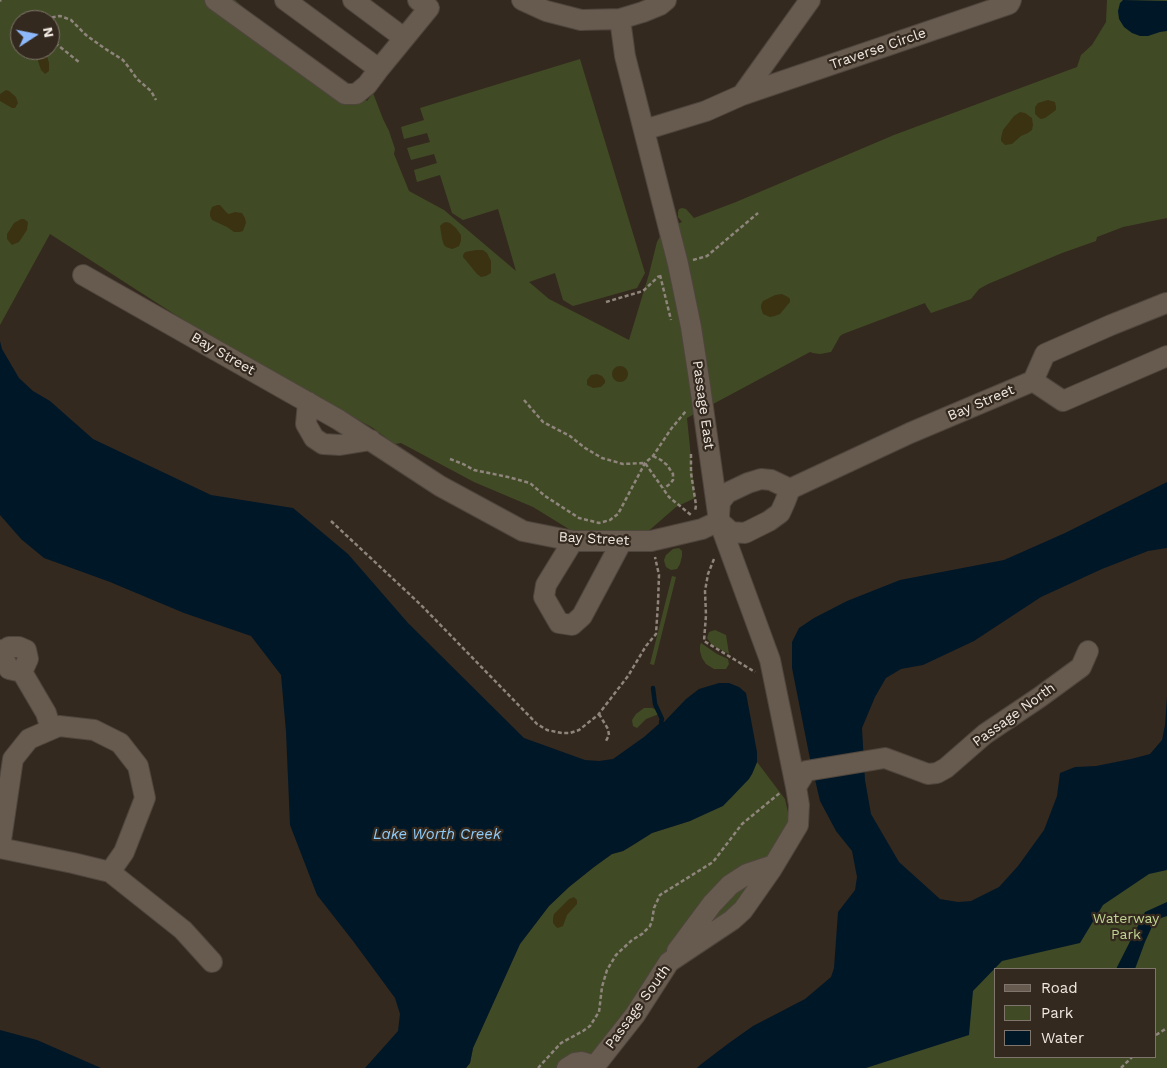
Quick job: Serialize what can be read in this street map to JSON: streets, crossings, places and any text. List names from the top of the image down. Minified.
{"streets":{"street":["Traverse Circle","Bay Street","Passage East","Passage North","Passage South"]},"crossings":[["Traverse Circle","Passage East"],["Bay Street","Passage East"],["Passage East","Passage North"],["Passage East","Passage South"],["Passage North","Passage South"]],"water":["Lake Worth Creek"],"parks":["Waterway Park"],"legend":["Road","Park","Water"],"north":"right"}
